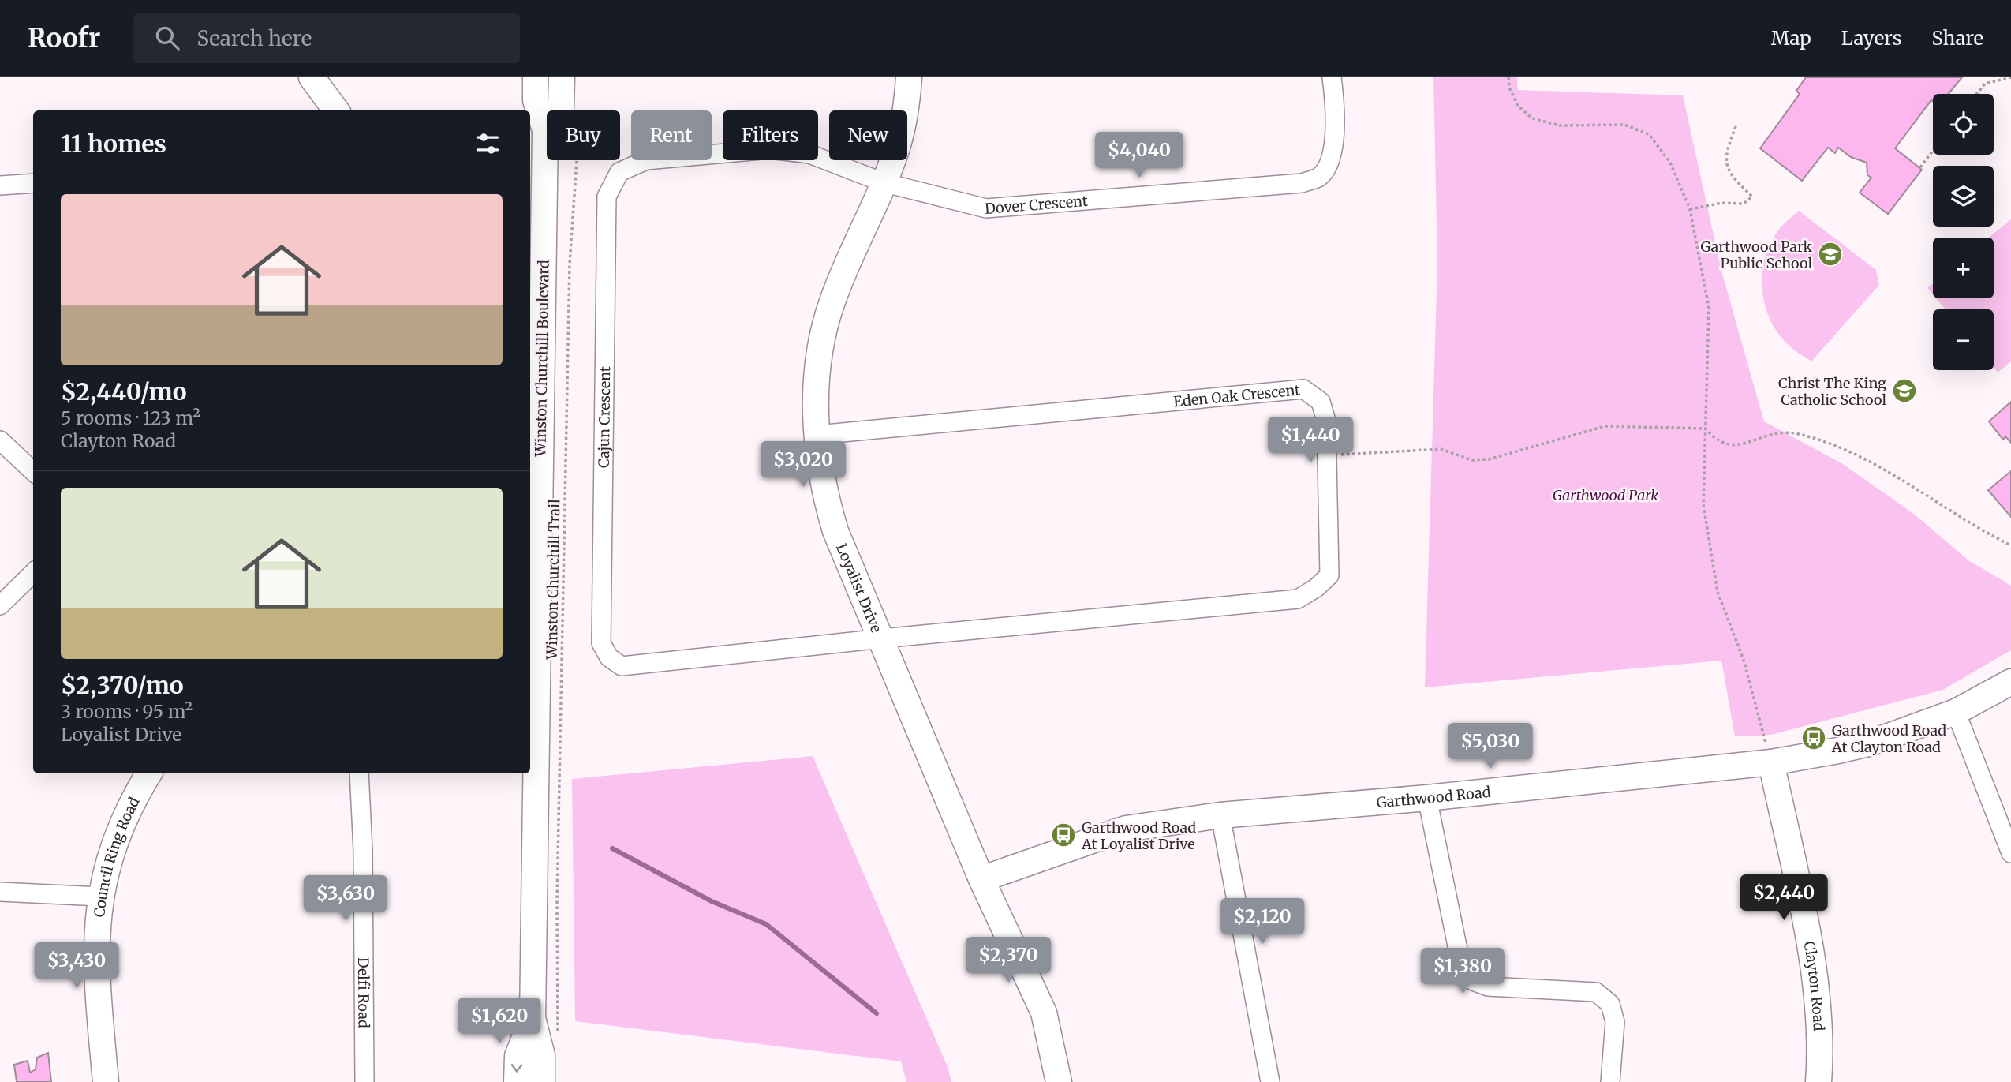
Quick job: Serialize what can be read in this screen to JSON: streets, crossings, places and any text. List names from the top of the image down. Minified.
{"streets":{"street":["Dover Crescent","Winston Churchill Boulevard","Eden Oak Crescent","Cajun Crescent","Loyalist Drive","Garthwood Road","Council Ring Road","Clayton Road","Delfi Road"],"path":["Winston Churchill Trail"]},"crossings":[["Dover Crescent","Cajun Crescent"],["Dover Crescent","Loyalist Drive"],["Eden Oak Crescent","Cajun Crescent"],["Eden Oak Crescent","Loyalist Drive"],["Cajun Crescent","Loyalist Drive"],["Loyalist Drive","Garthwood Road"],["Garthwood Road","Clayton Road"]],"parks":["Garthwood Park"],"places":{"school or university":["Garthwood Park Public School","Christ The King Catholic School"],"bus stop":["Garthwood Road At Clayton Road","Garthwood Road At Loyalist Drive"]},"page":{"header":"Roofr","search":"Search here","nav":["Map","Layers","Share"],"map_buttons":["+","−"],"chip":["Buy","Rent","Filters","New"],"heading":"11 homes","price":["$4,040","$1,440","$3,020","$5,030","$2,440","$3,630","$2,120","$2,370","$3,430","$1,380","$1,620"],"list":[{"name":"$2,440/mo","note":"5 rooms · 123 m² · Clayton Road"},{"name":"$2,370/mo","note":"3 rooms · 95 m² · Loyalist Drive"}]}}
